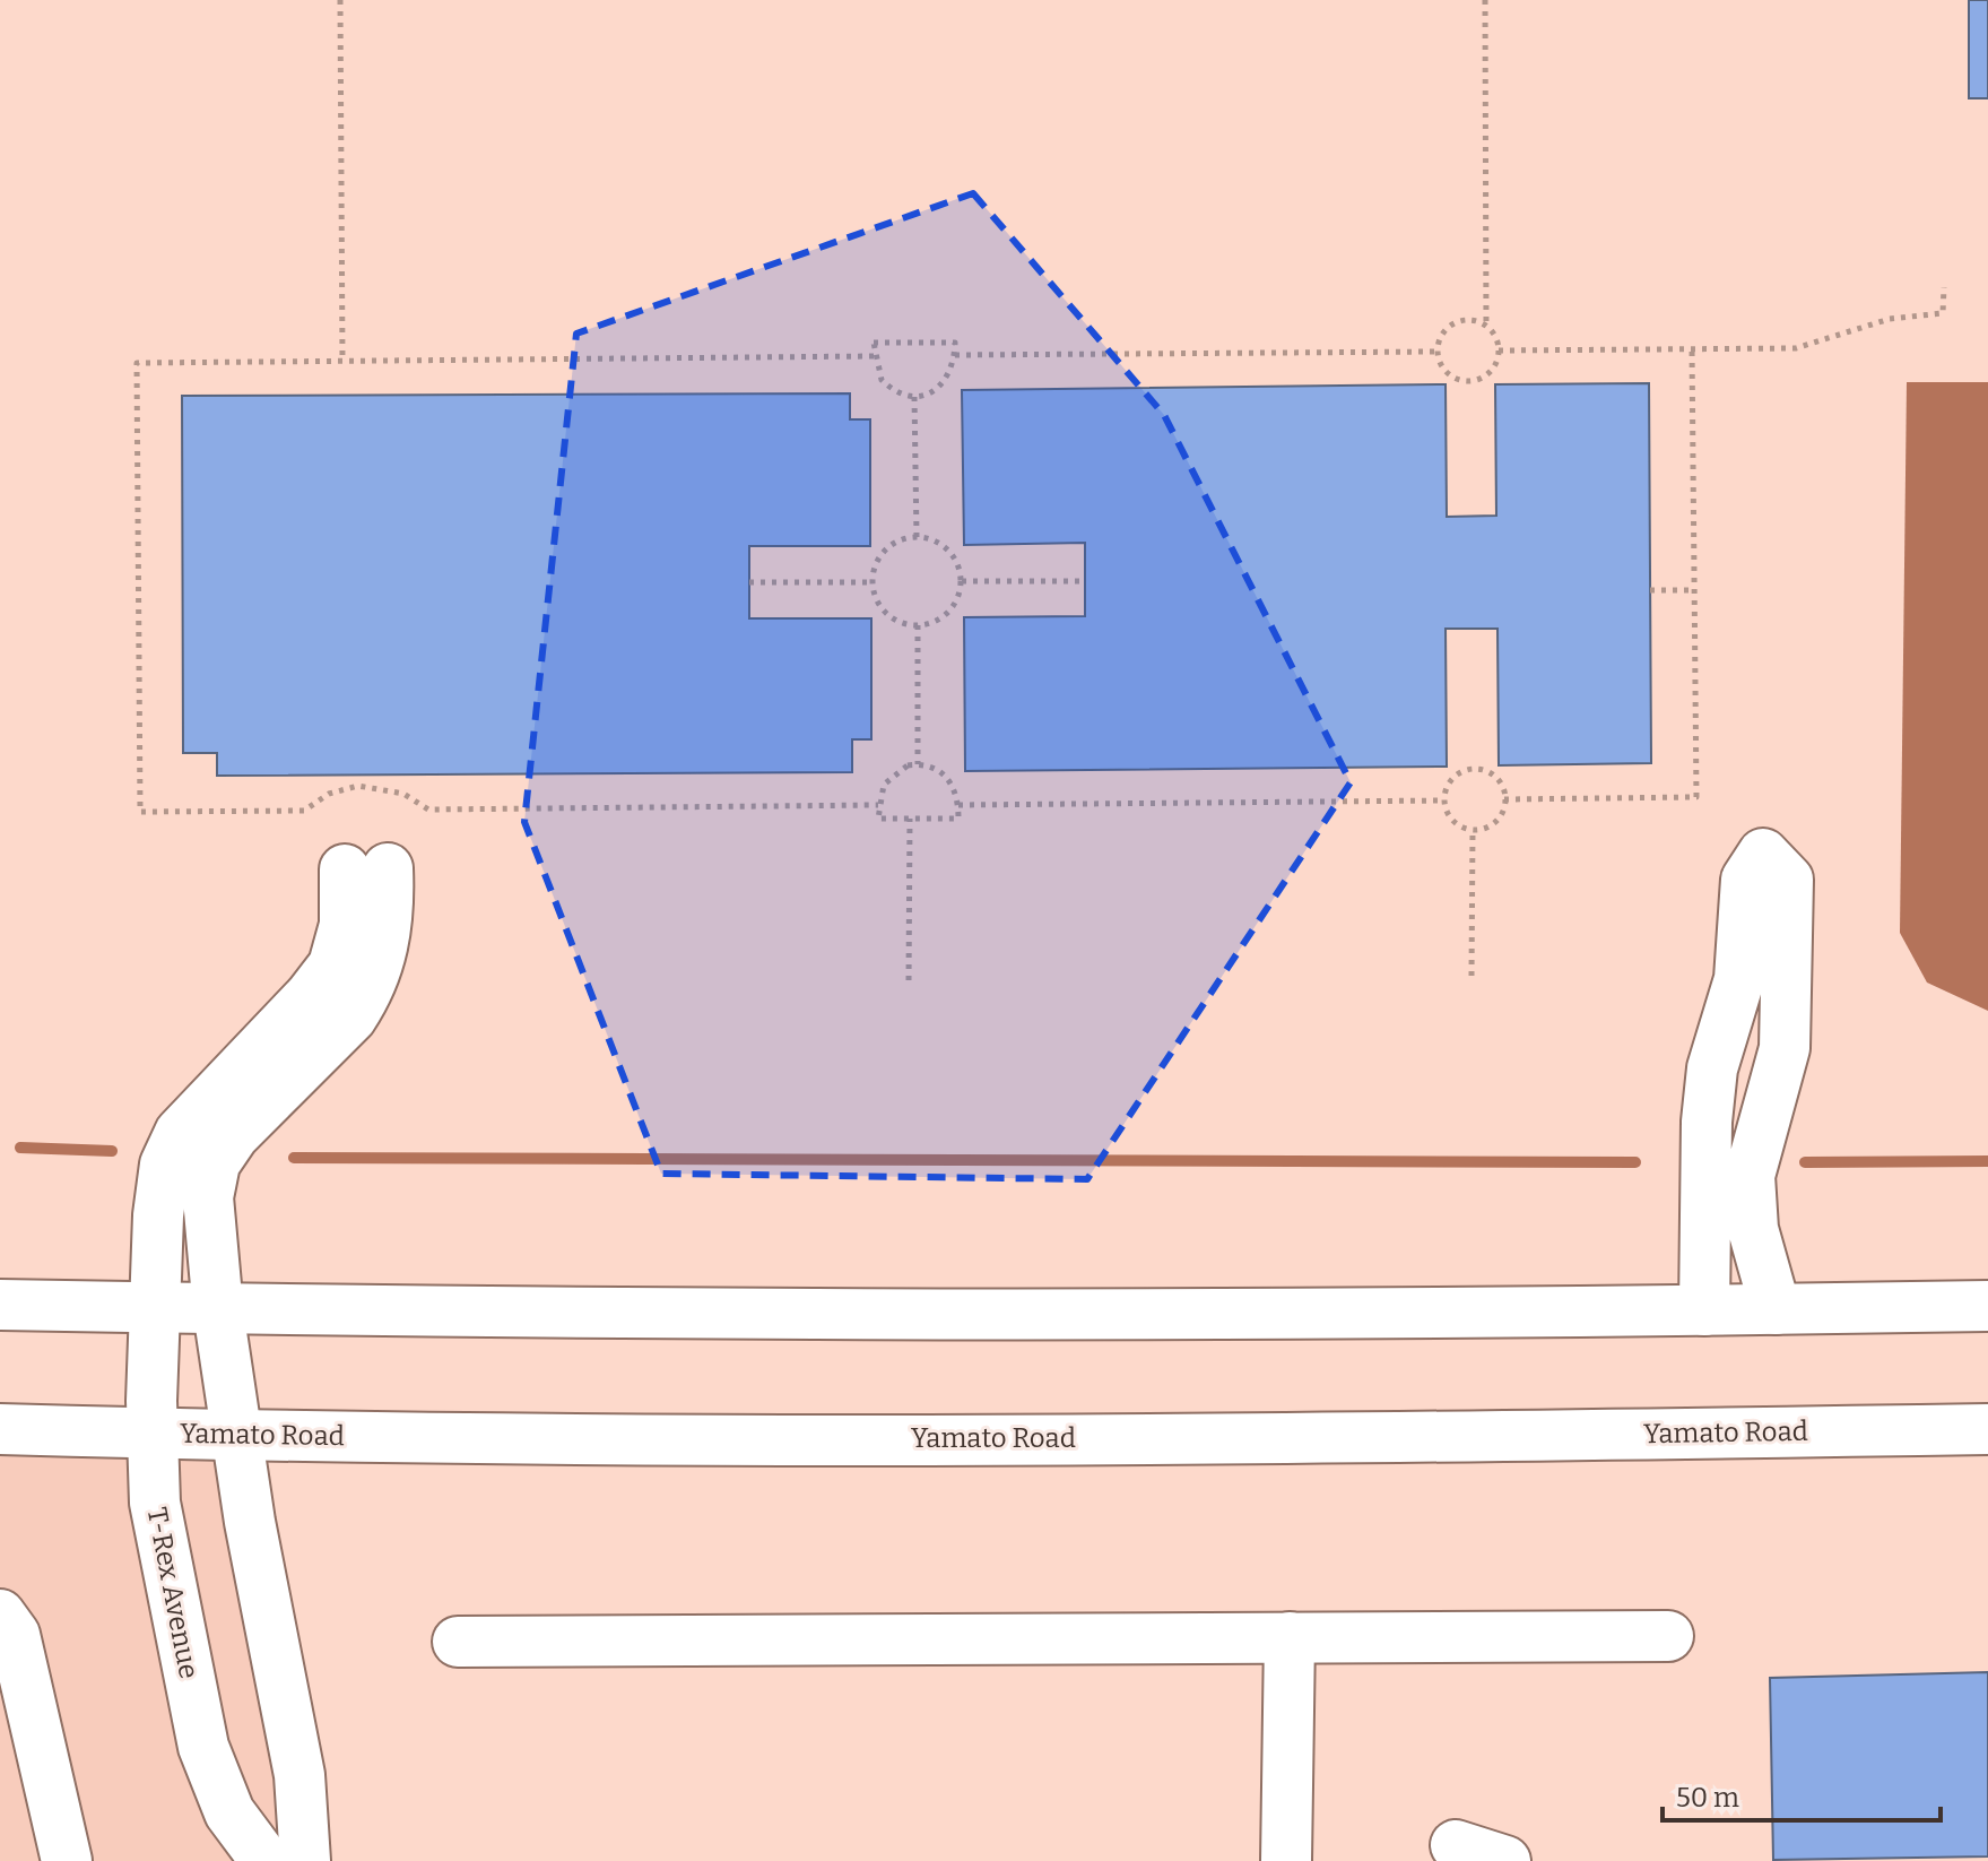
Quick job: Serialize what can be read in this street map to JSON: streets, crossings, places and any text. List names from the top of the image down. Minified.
{"streets":{"main road":["Yamato Road","T-Rex Avenue"]},"crossings":[["Yamato Road","T-Rex Avenue"]],"scale_bar":"50 m"}
